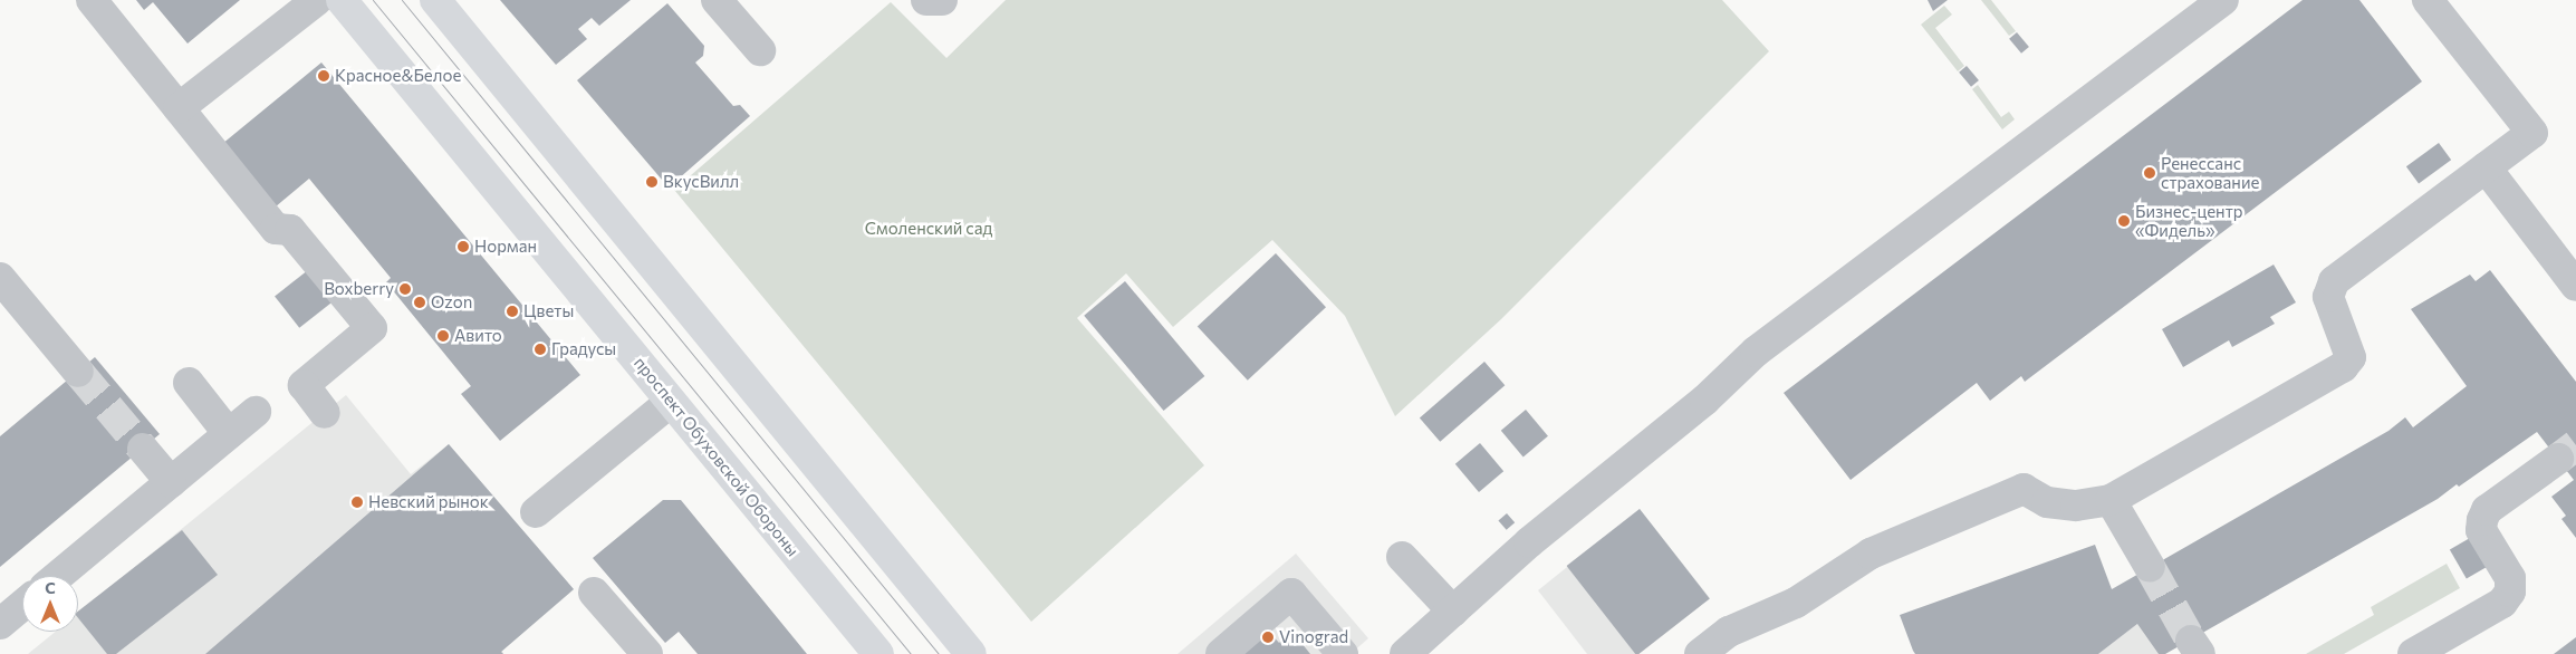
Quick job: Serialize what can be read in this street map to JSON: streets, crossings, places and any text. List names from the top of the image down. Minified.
{"streets":{"main road":["проспект Обуховской Обороны"]},"parks":["Смоленский сад"],"places":["Красное&Белое","Ренессанс страхование","ВкусВилл","Бизнес-центр «Фидель»","Норман","Boxberry","Ozon","Цветы","Авито","Градусы","Невский рынок","Vinograd"],"north":"top"}
